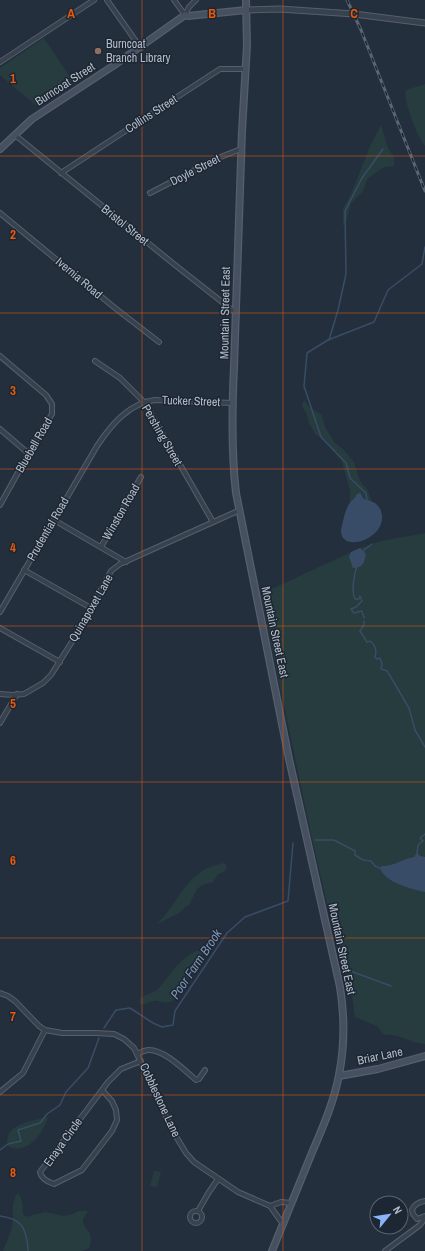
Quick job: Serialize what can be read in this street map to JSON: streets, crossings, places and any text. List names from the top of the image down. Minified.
{"streets":{"main road":["Burncoat Street","Mountain Street East","Briar Lane"],"street":["Collins Street","Doyle Street","Bristol Street","Ivernia Road","Tucker Street","Pershing Street","Bluebell Road","Winston Road","Prudential Road","Quinapoxet Lane","Cobblestone Lane","Enaya Circle"]},"crossings":[["Burncoat Street","Bristol Street"],["Collins Street","Bristol Street"],["Collins Street","Mountain Street East"],["Doyle Street","Mountain Street East"],["Bristol Street","Mountain Street East"],["Mountain Street East","Tucker Street"],["Mountain Street East","Quinapoxet Lane"],["Mountain Street East","Briar Lane"],["Tucker Street","Pershing Street"],["Tucker Street","Prudential Road"],["Pershing Street","Quinapoxet Lane"],["Cobblestone Lane","Enaya Circle"]],"water":["Poor Farm Brook"],"places":["Burncoat Branch Library"],"north":"top right","grid":{"columns":["A","B","C"],"rows":["1","2","3","4","5","6","7","8"]}}
